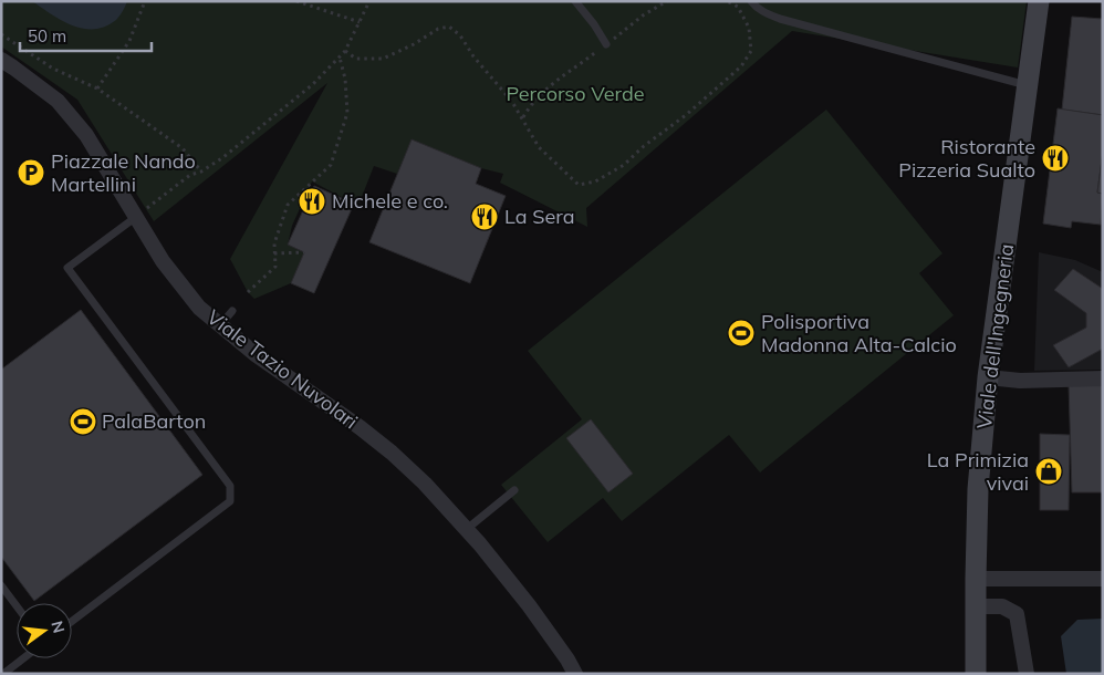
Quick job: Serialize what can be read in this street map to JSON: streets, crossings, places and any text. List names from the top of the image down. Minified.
{"streets":{"street":["Viale dell'Ingegneria","Viale Tazio Nuvolari"]},"parks":["Percorso Verde"],"places":{"restaurant":["Ristorante Pizzeria Sualto","Michele e co.","La Sera"],"parking":["Piazzale Nando Martellini"],"sports":["Polisportiva Madonna Alta-Calcio","PalaBarton"],"shop":["La Primizia vivai"]},"scale_bar":"50 m","north":"right"}
